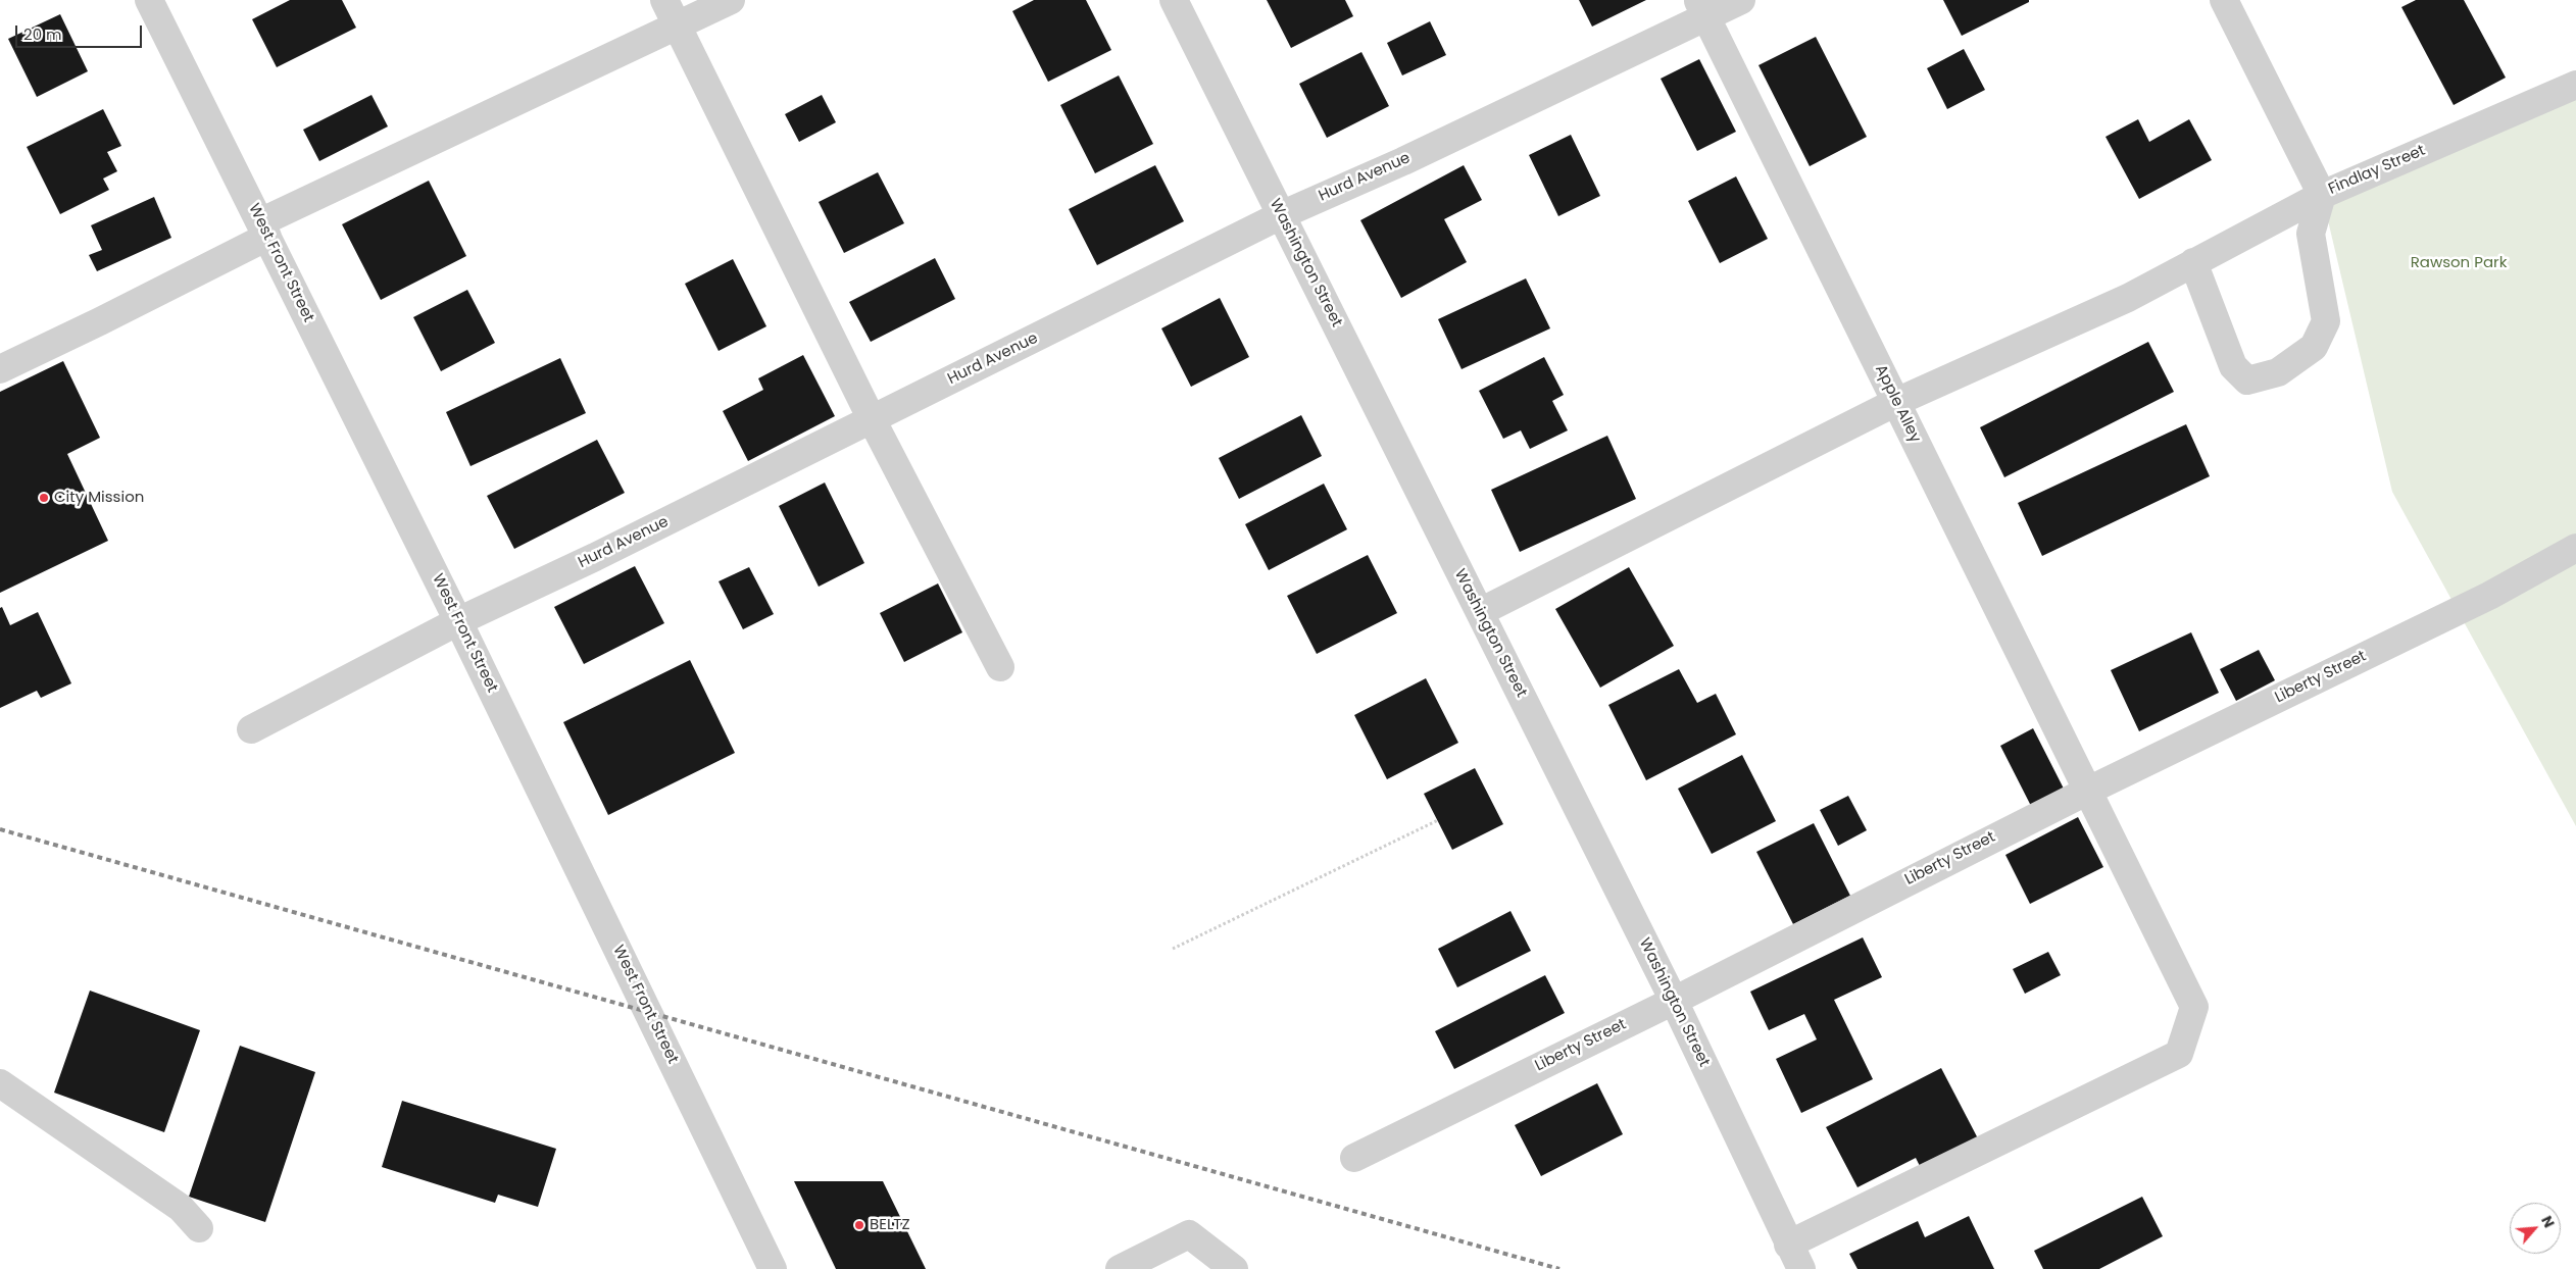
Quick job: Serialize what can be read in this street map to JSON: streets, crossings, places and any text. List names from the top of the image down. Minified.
{"streets":{"street":["Findlay Street","Hurd Avenue","West Front Street","Washington Street","Apple Alley","Liberty Street"]},"crossings":[["Hurd Avenue","West Front Street"],["Hurd Avenue","Washington Street"],["Hurd Avenue","Apple Alley"],["Washington Street","Apple Alley"],["Washington Street","Liberty Street"],["Apple Alley","Liberty Street"]],"parks":["Rawson Park"],"places":["City Mission","BELTZ"],"scale_bar":"20 m","north":"top right"}
